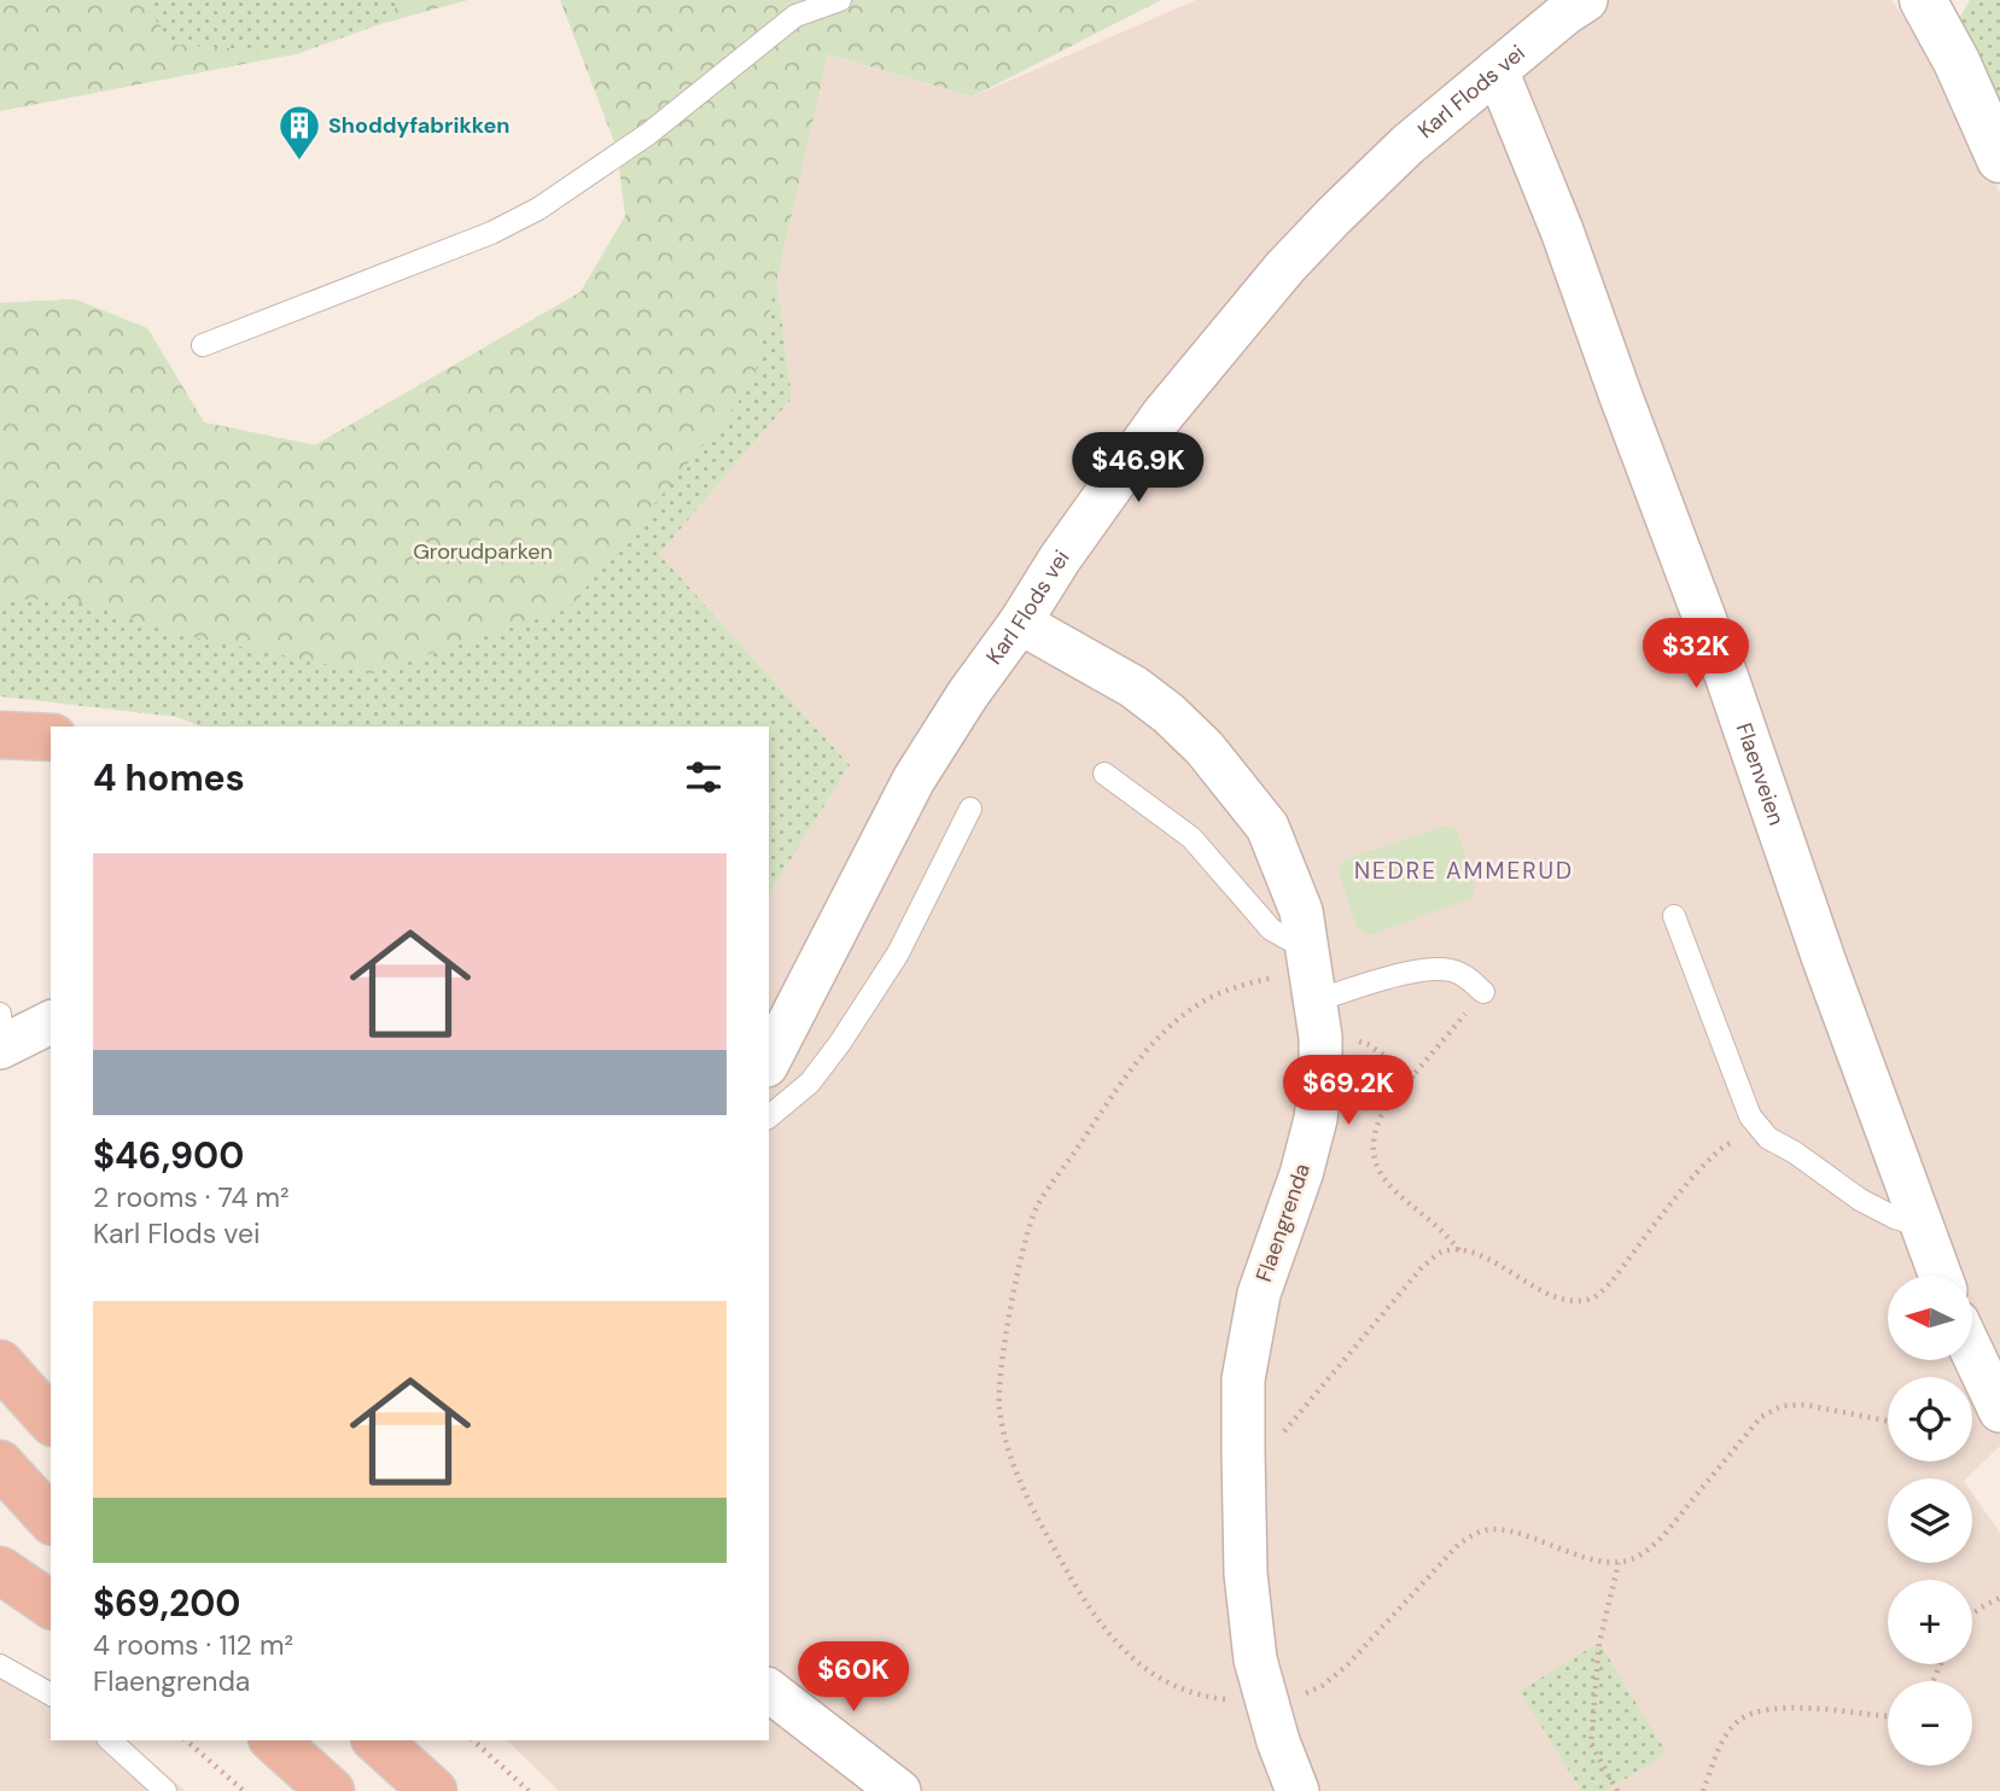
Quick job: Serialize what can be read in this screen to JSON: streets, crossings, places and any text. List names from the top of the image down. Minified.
{"streets":{"street":["Karl Flods vei","Flaenveien","Flaengrenda"]},"crossings":[["Karl Flods vei","Flaenveien"],["Karl Flods vei","Flaengrenda"]],"districts":["NEDRE AMMERUD"],"parks":["Grorudparken"],"places":{"building":["Shoddyfabrikken"]},"north":"left","page":{"price":["$46.9K","$32K","$69.2K","$60K"],"heading":"4 homes","list":[{"name":"$46,900","note":"2 rooms · 74 m² · Karl Flods vei"},{"name":"$69,200","note":"4 rooms · 112 m² · Flaengrenda"}],"map_buttons":["+","−"]}}
